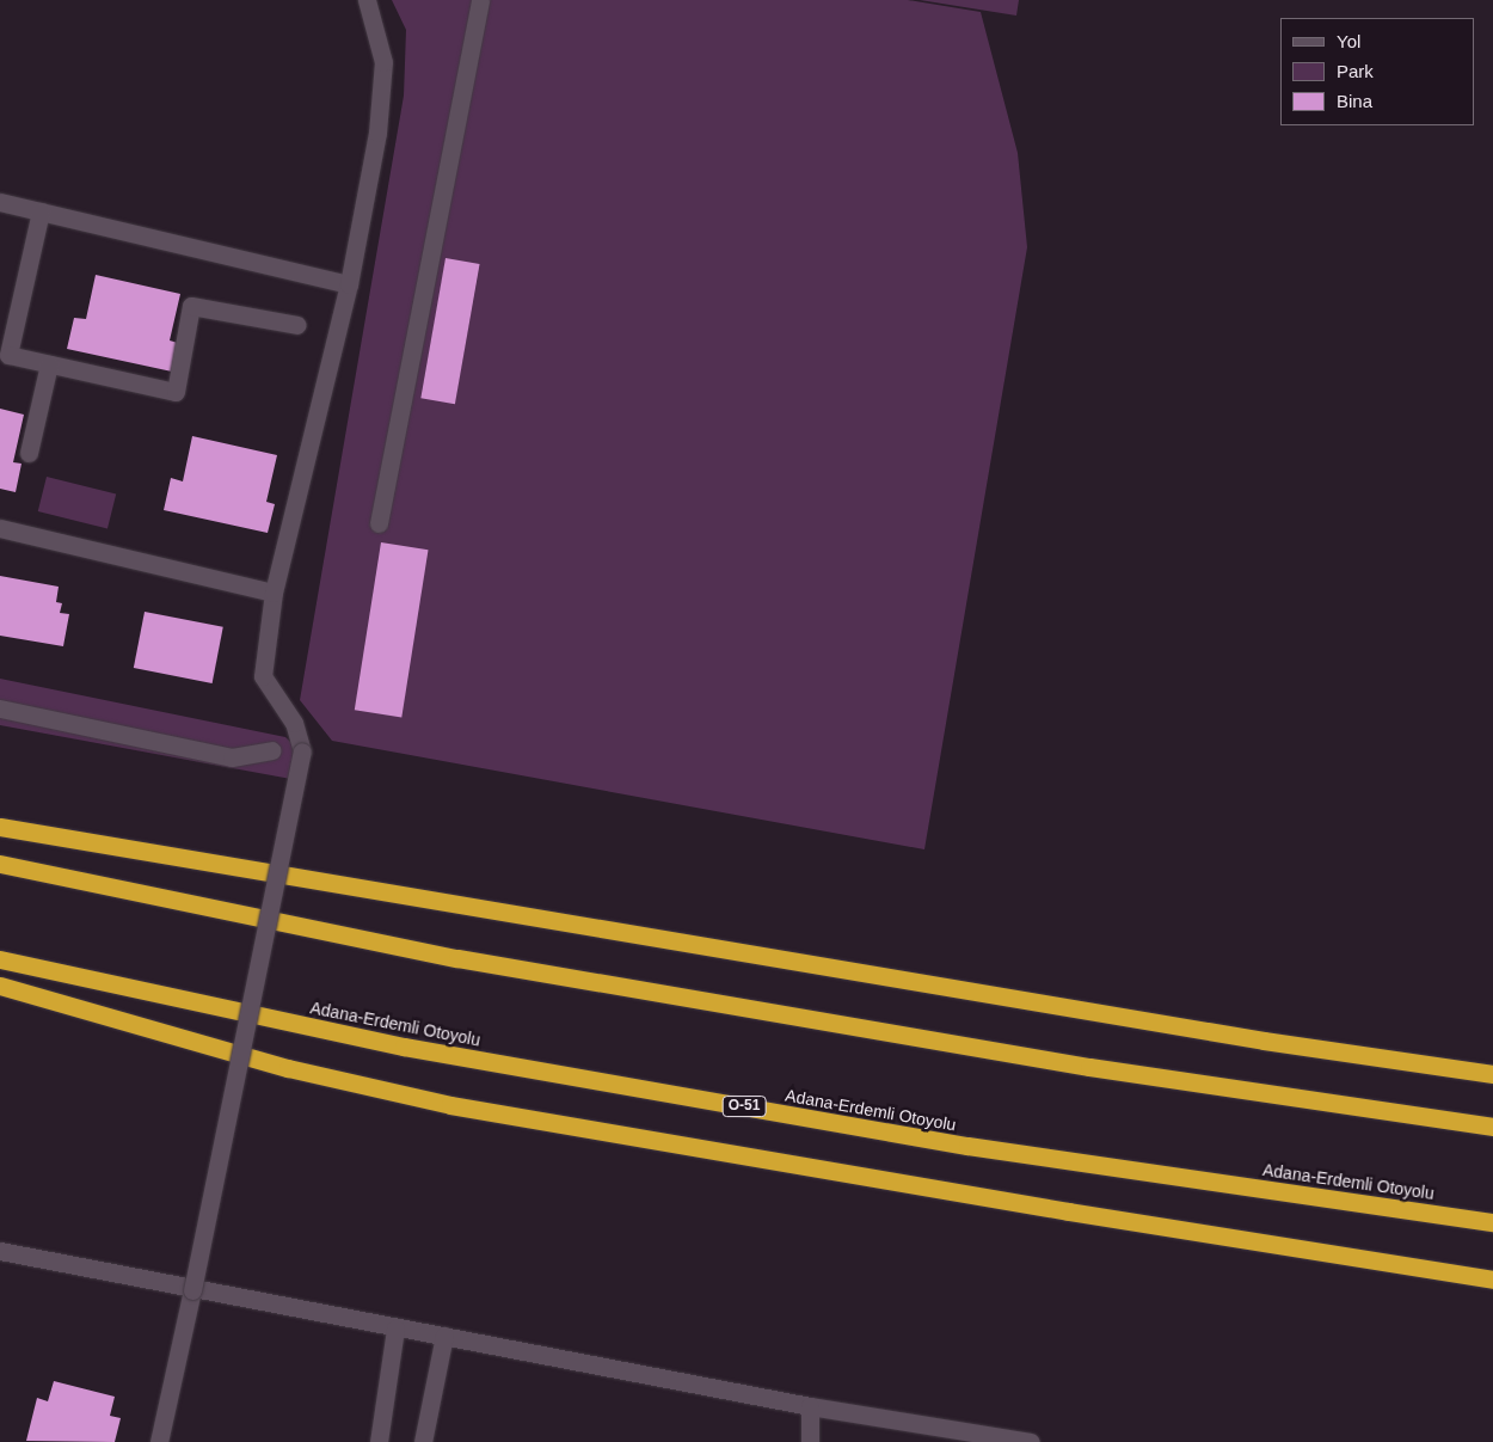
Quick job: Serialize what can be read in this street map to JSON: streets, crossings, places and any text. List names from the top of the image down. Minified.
{"streets":{"highway":["Adana-Erdemli Otoyolu","O-51"]},"legend":["Yol","Park","Bina"]}
